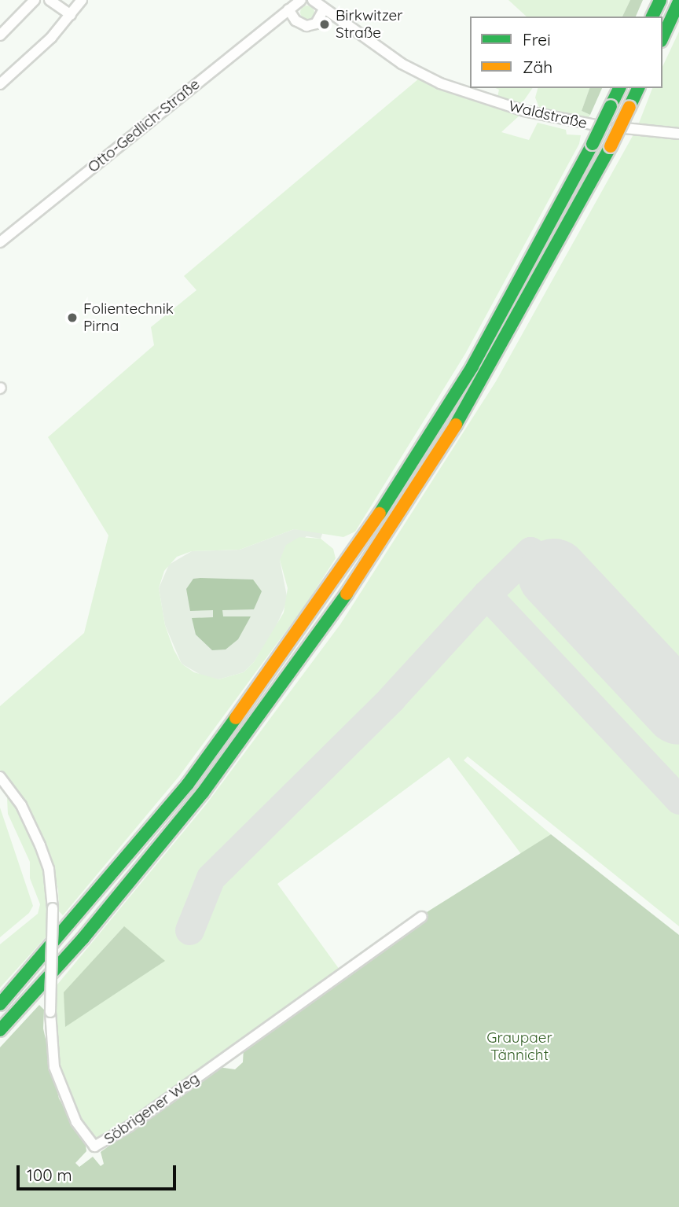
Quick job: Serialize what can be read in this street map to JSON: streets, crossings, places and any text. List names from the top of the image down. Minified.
{"streets":{"street":["Waldstraße","Otto-Gedlich-Straße","Söbrigener Weg"]},"parks":["Graupaer Tännicht"],"places":["Birkwitzer Straße","Folientechnik Pirna"],"legend":["Frei","Zäh"],"scale_bar":"100 m"}
